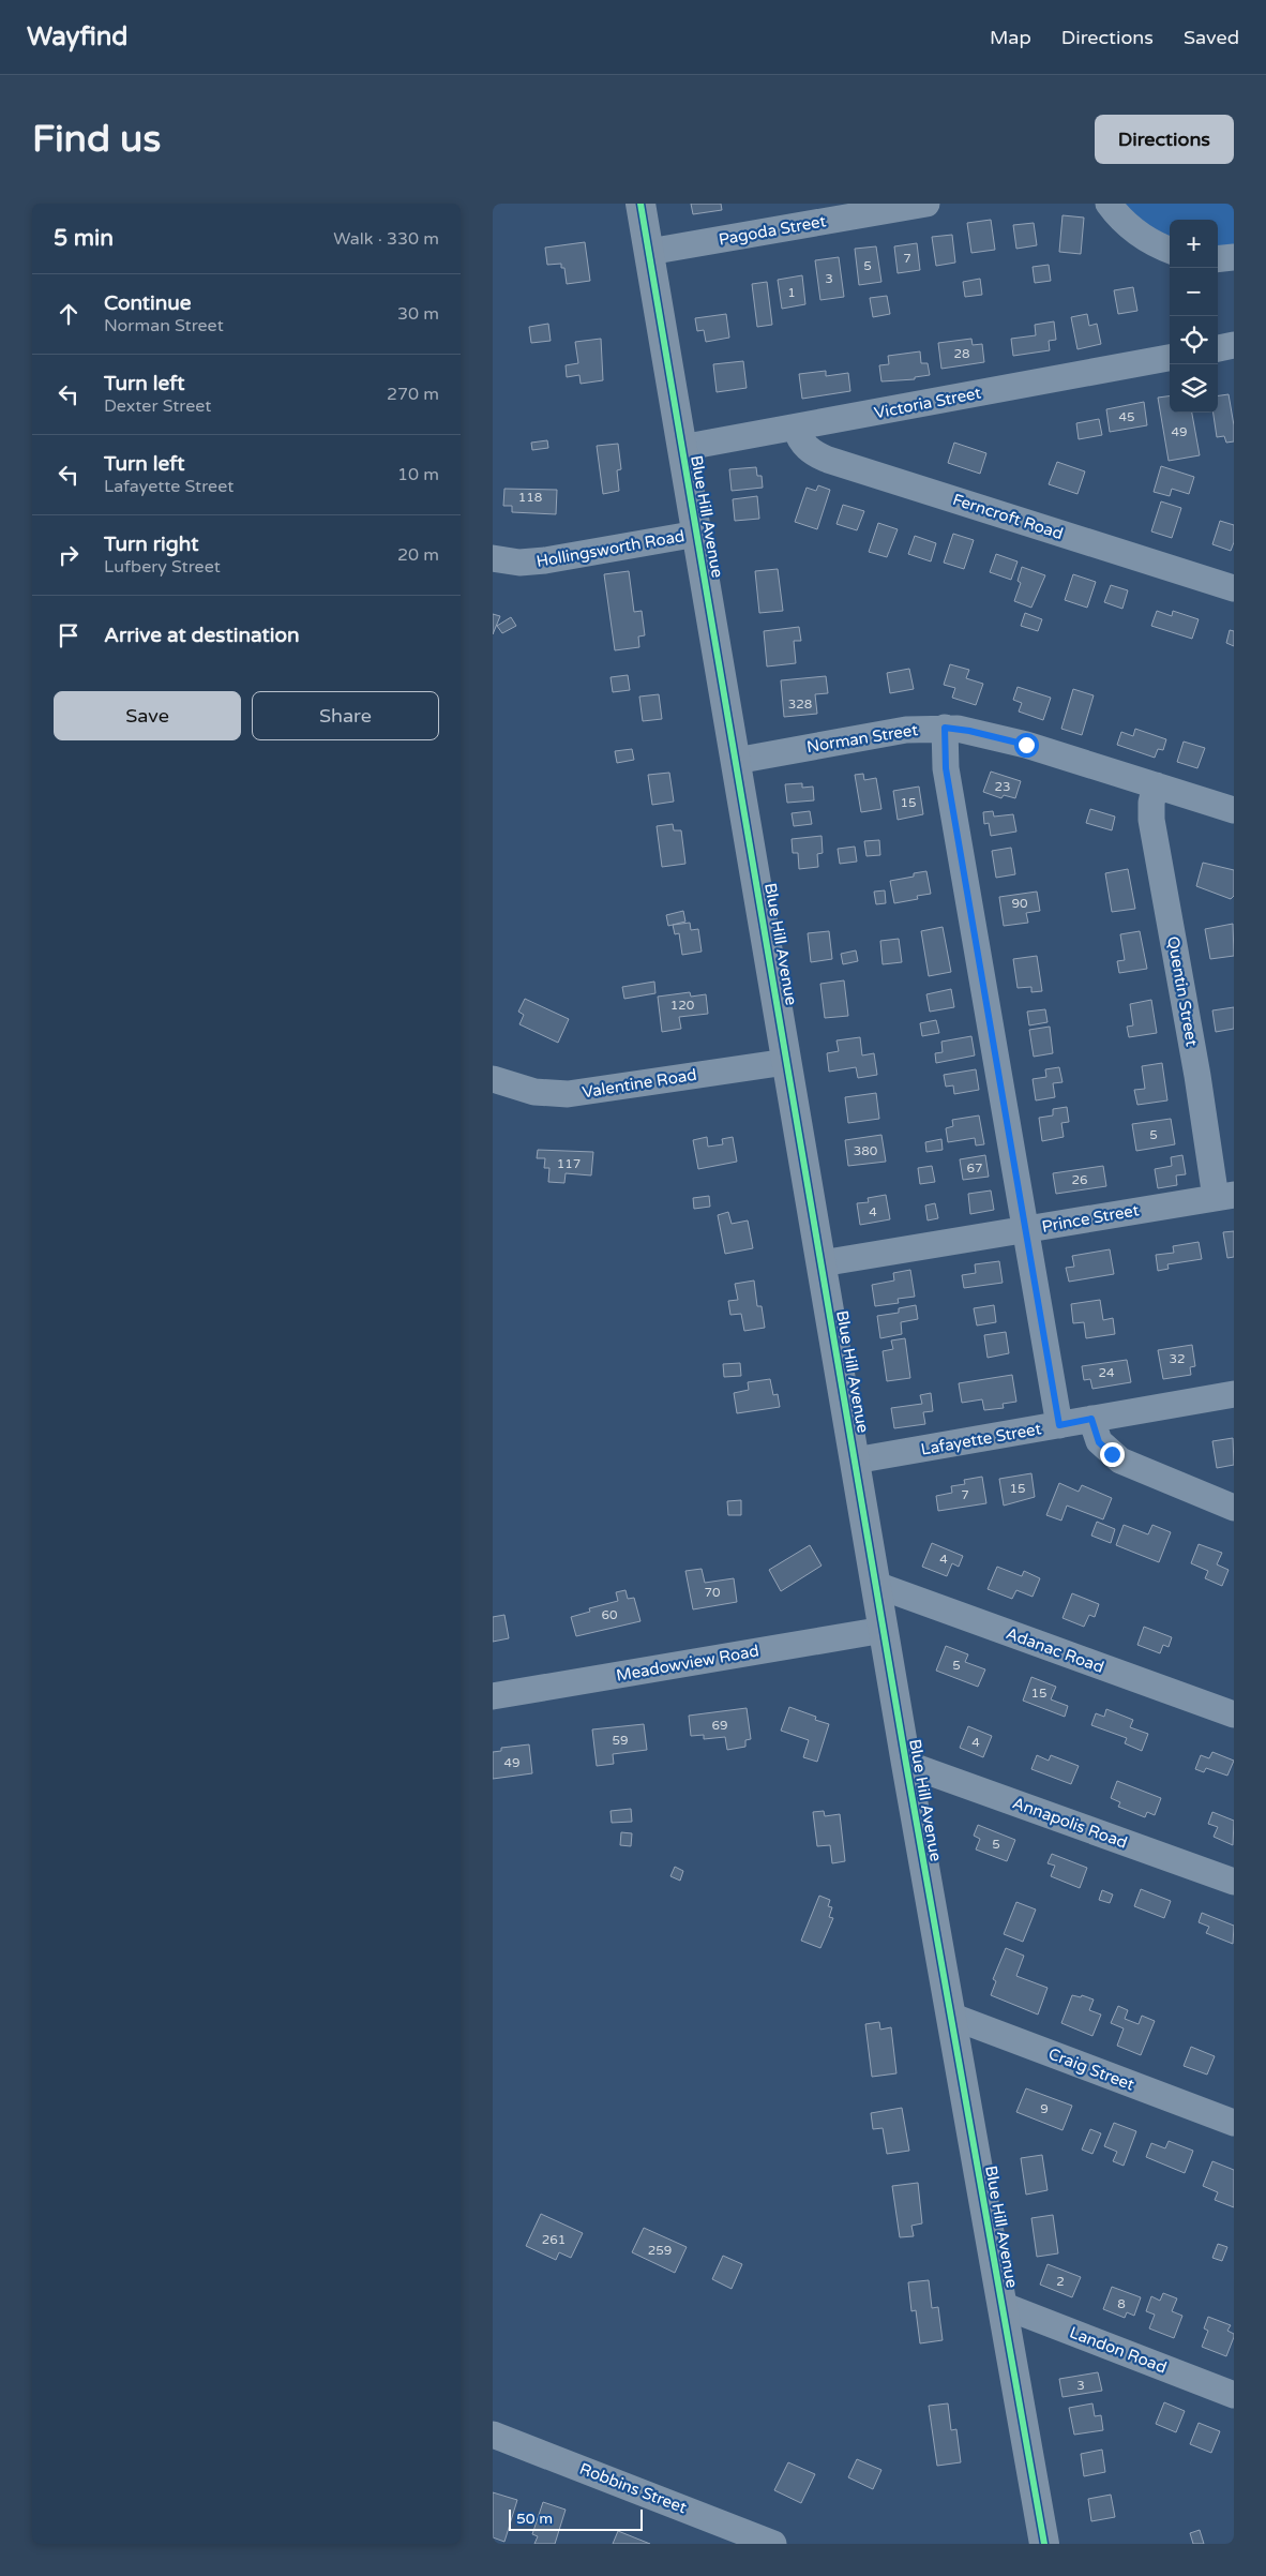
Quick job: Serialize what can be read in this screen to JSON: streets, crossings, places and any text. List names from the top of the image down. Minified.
{"streets":{"highway":["Blue Hill Avenue"],"street":["Pagoda Street","Victoria Street","Ferncroft Road","Hollingsworth Road","Norman Street","Quentin Street","Valentine Road","Prince Street","Lafayette Street","Adanac Road","Meadowview Road","Annapolis Road","Craig Street","Landon Road","Robbins Street"]},"crossings":[["Pagoda Street","Blue Hill Avenue"],["Victoria Street","Blue Hill Avenue"],["Victoria Street","Ferncroft Road"],["Blue Hill Avenue","Hollingsworth Road"],["Blue Hill Avenue","Norman Street"],["Blue Hill Avenue","Valentine Road"],["Blue Hill Avenue","Prince Street"],["Blue Hill Avenue","Lafayette Street"],["Blue Hill Avenue","Adanac Road"],["Blue Hill Avenue","Meadowview Road"],["Blue Hill Avenue","Annapolis Road"],["Blue Hill Avenue","Craig Street"],["Blue Hill Avenue","Landon Road"],["Norman Street","Quentin Street"],["Quentin Street","Prince Street"]],"house_numbers":["7","5","3","1","28","45","49","118","328","23","15","90","120","5","380","117","67","26","4","32","24","15","7","4","70","60","5","15","69","59","4","49","5","9","261","259","2","8","3"],"scale_bar":"50 m","page":{"header":"Wayfind","nav":["Map","Directions","Saved"],"buttons":["Directions",["Save","Share"]],"title":"Find us","heading":["5 min","Walk · 330 m"],"map_buttons":["+","−"],"list":[["Continue","Norman Street","30 m"],["Turn left","Dexter Street","270 m"],["Turn left","Lafayette Street","10 m"],["Turn right","Lufbery Street","20 m"],"Arrive at destination"],"scale":"50 m"}}
